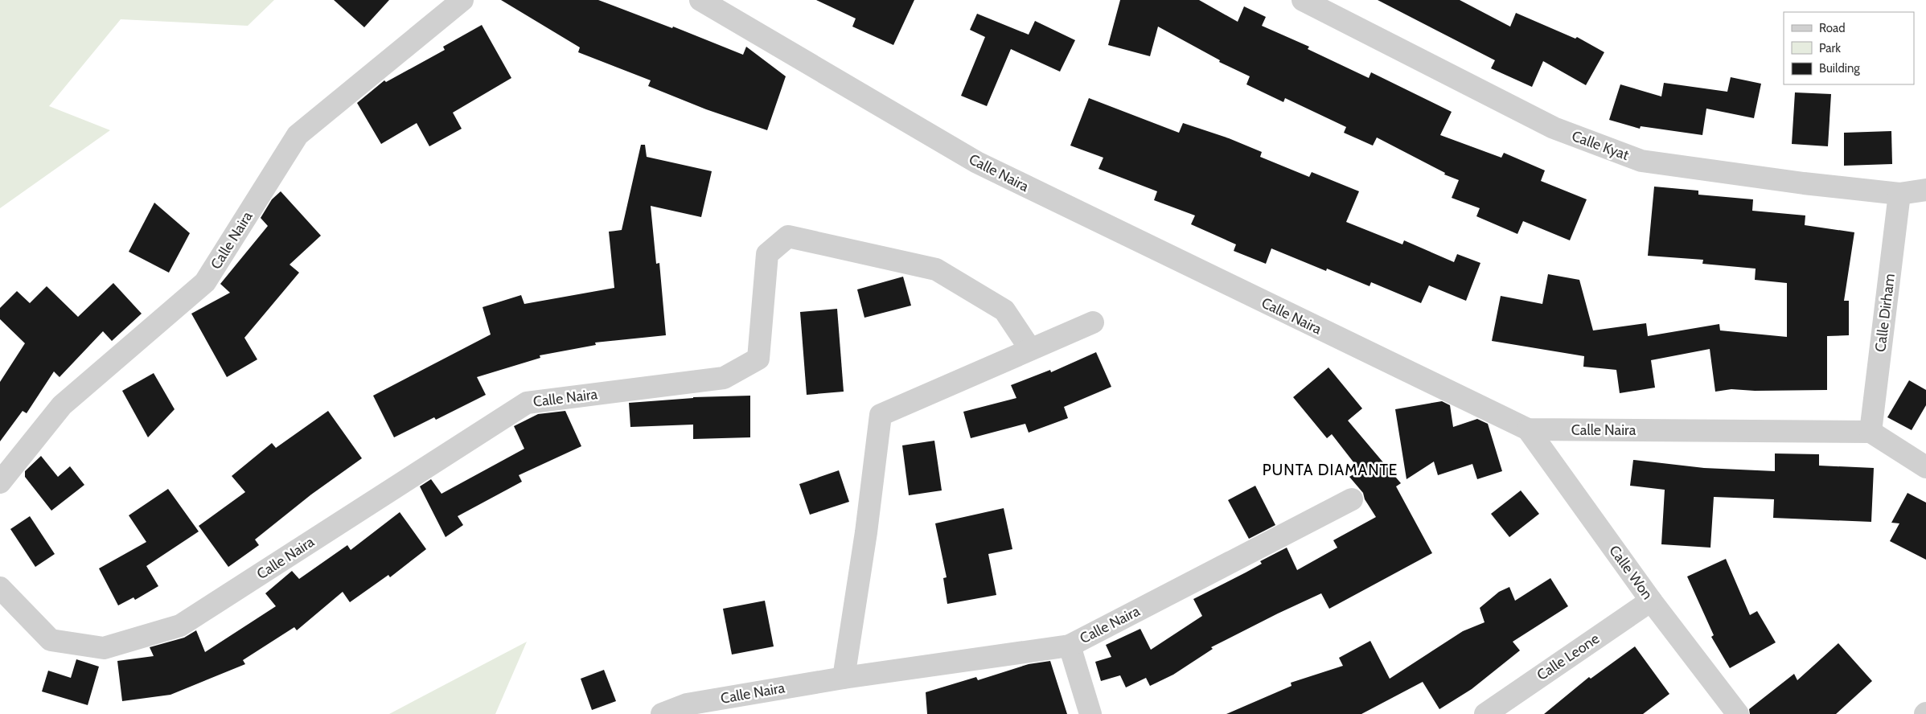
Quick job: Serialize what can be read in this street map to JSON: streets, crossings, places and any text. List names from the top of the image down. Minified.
{"streets":{"street":["Calle Kyat","Calle Naira","Calle Dirham","Calle Won","Calle Leone"]},"crossings":[["Calle Kyat","Calle Dirham"],["Calle Naira","Calle Dirham"],["Calle Naira","Calle Won"],["Calle Won","Calle Leone"]],"districts":["PUNTA DIAMANTE"],"legend":["Road","Park","Building"]}
